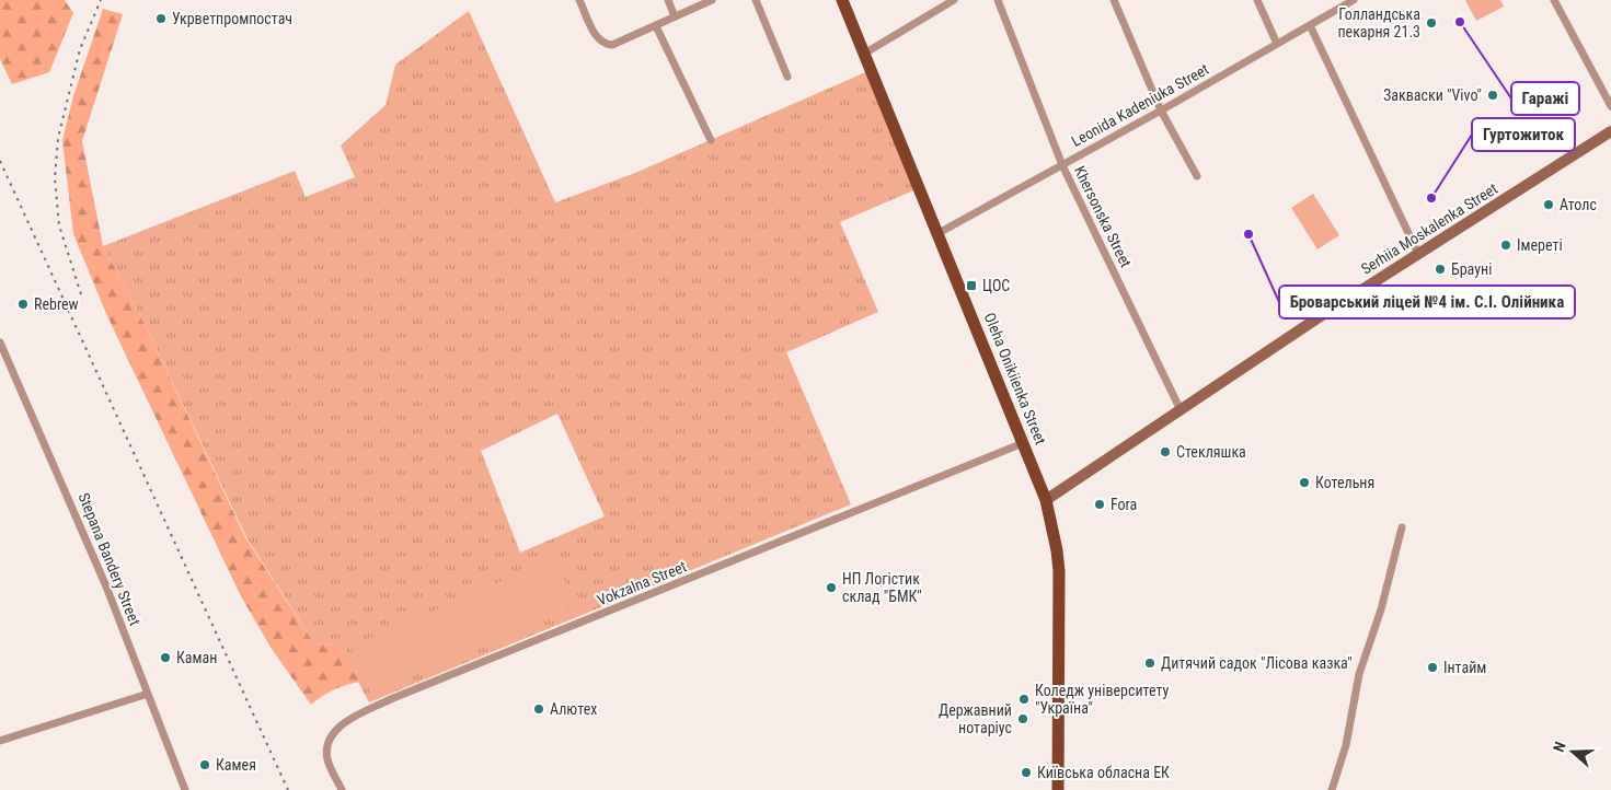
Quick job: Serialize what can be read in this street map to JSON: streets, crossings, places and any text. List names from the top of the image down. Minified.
{"streets":{"main road":["Serhiia Moskalenka Street","Oleha Onikiienka Street"],"street":["Leonida Kadeniuka Street","Khersonska Street","Stepana Bandery Street","Vokzalna Street"]},"crossings":[["Leonida Kadeniuka Street","Khersonska Street"],["Leonida Kadeniuka Street","Oleha Onikiienka Street"],["Khersonska Street","Serhiia Moskalenka Street"],["Serhiia Moskalenka Street","Oleha Onikiienka Street"],["Oleha Onikiienka Street","Vokzalna Street"]],"places":{"other":["Укрветпромпостач","Гаражі","Голландська пекарня 21.3","Закваски \"Vivo\"","Гуртожиток","Атолс","Броварський ліцей №4 ім. С.І. Олійника","Імереті","Брауні","Rebrew","Стекляшка","Котельня","Fora","НП Логістик склад \"БМК\"","Каман","Дитячий садок \"Лісова казка\"","Інтайм","Коледж університету \"Україна\"","Алютех","Державний нотаріус","Камея","Київська обласна ЕК"],"transit":["ЦОС"]},"north":"left"}
